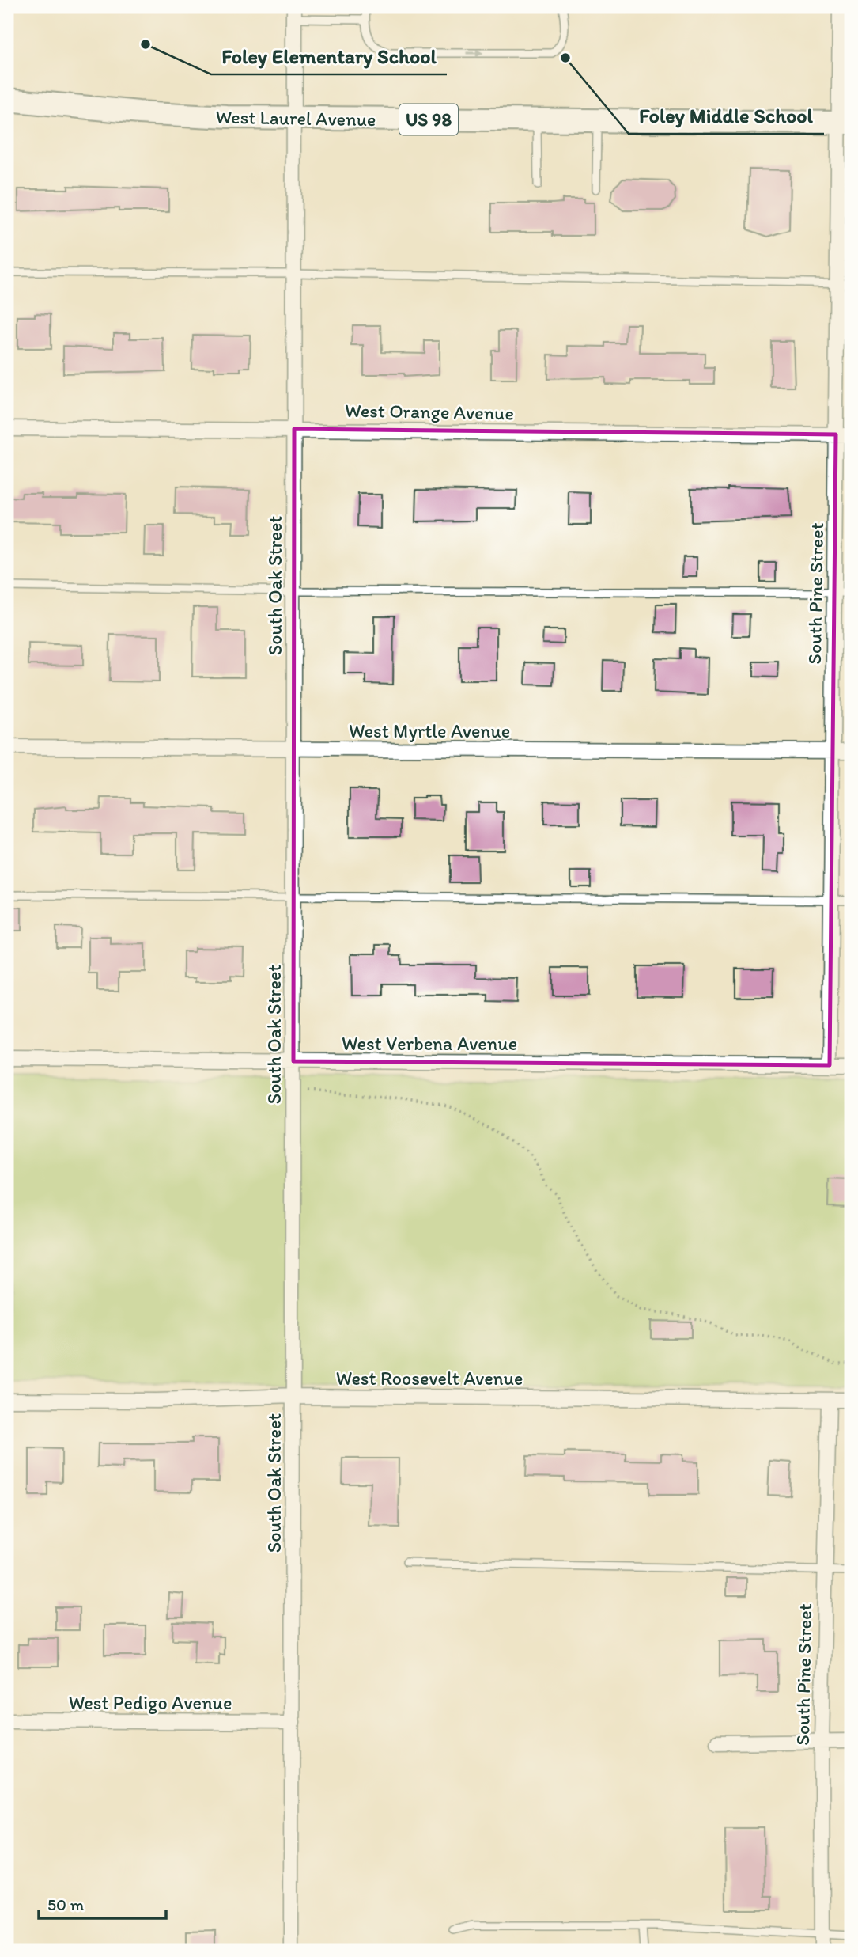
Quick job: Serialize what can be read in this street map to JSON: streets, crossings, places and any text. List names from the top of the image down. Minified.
{"streets":{"main road":["West Laurel Avenue","US 98"],"street":["West Orange Avenue","South Oak Street","South Pine Street","West Myrtle Avenue","West Verbena Avenue","West Roosevelt Avenue","West Pedigo Avenue"]},"crossings":[["West Laurel Avenue","South Oak Street"],["West Laurel Avenue","South Pine Street"],["West Orange Avenue","South Oak Street"],["West Orange Avenue","South Pine Street"],["South Oak Street","West Myrtle Avenue"],["South Oak Street","West Verbena Avenue"],["South Oak Street","West Roosevelt Avenue"],["South Oak Street","West Pedigo Avenue"],["South Pine Street","West Myrtle Avenue"],["South Pine Street","West Verbena Avenue"],["South Pine Street","West Roosevelt Avenue"]],"places":["Foley Elementary School","Foley Middle School"],"scale_bar":"50 m"}
